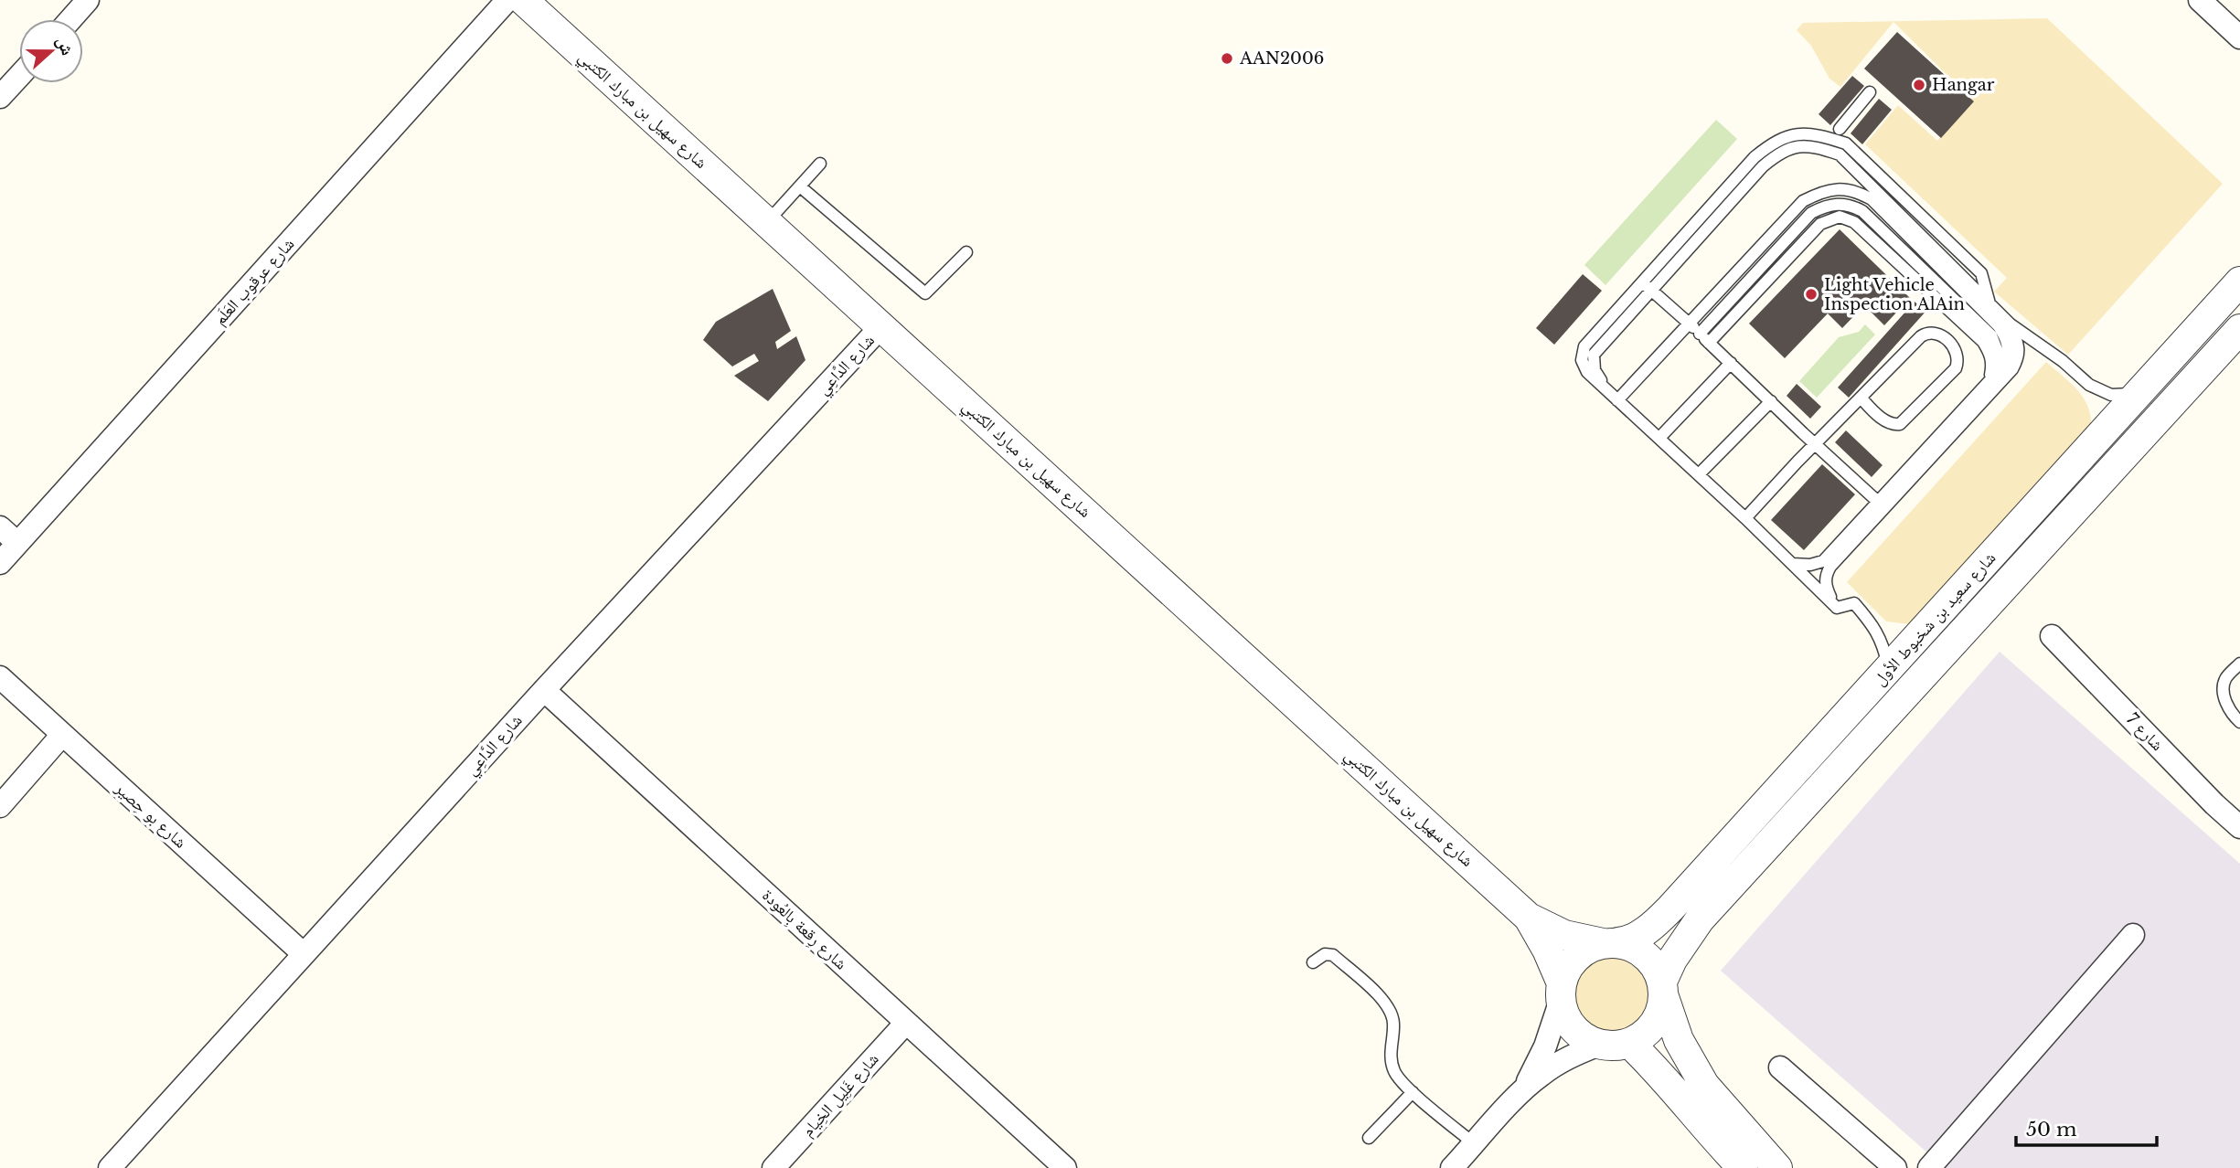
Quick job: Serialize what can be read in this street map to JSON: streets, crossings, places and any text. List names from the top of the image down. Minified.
{"streets":{"street":["شارع سهيل بن مبارك الكتبي","شارع عرقوب العَلَم","شارع الدَّاعِي","شارع سعيد بن شخبوط الأول","شارع 7","شارع بو حِصير","شارع رِقعة بِالعُودة","شارع غَلِيل الخِيام"]},"crossings":[["شارع سهيل بن مبارك الكتبي","شارع الدَّاعِي"],["شارع سهيل بن مبارك الكتبي","شارع سعيد بن شخبوط الأول"],["شارع الدَّاعِي","شارع بو حِصير"],["شارع الدَّاعِي","شارع رِقعة بِالعُودة"],["شارع رِقعة بِالعُودة","شارع غَلِيل الخِيام"]],"places":["AAN2006","Hangar","Light Vehicle Inspection AlAin"],"scale_bar":"50 m","north":"right"}
